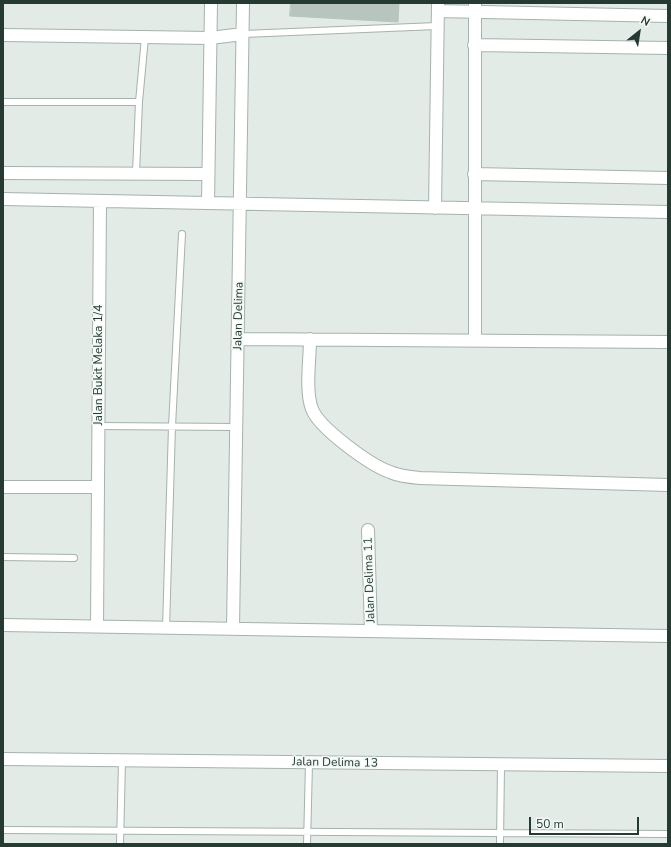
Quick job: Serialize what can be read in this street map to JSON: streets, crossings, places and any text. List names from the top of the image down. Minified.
{"streets":{"street":["Jalan Delima","Jalan Bukit Melaka 1/4","Jalan Delima 11","Jalan Delima 13"]},"scale_bar":"50 m","north":"top right"}
